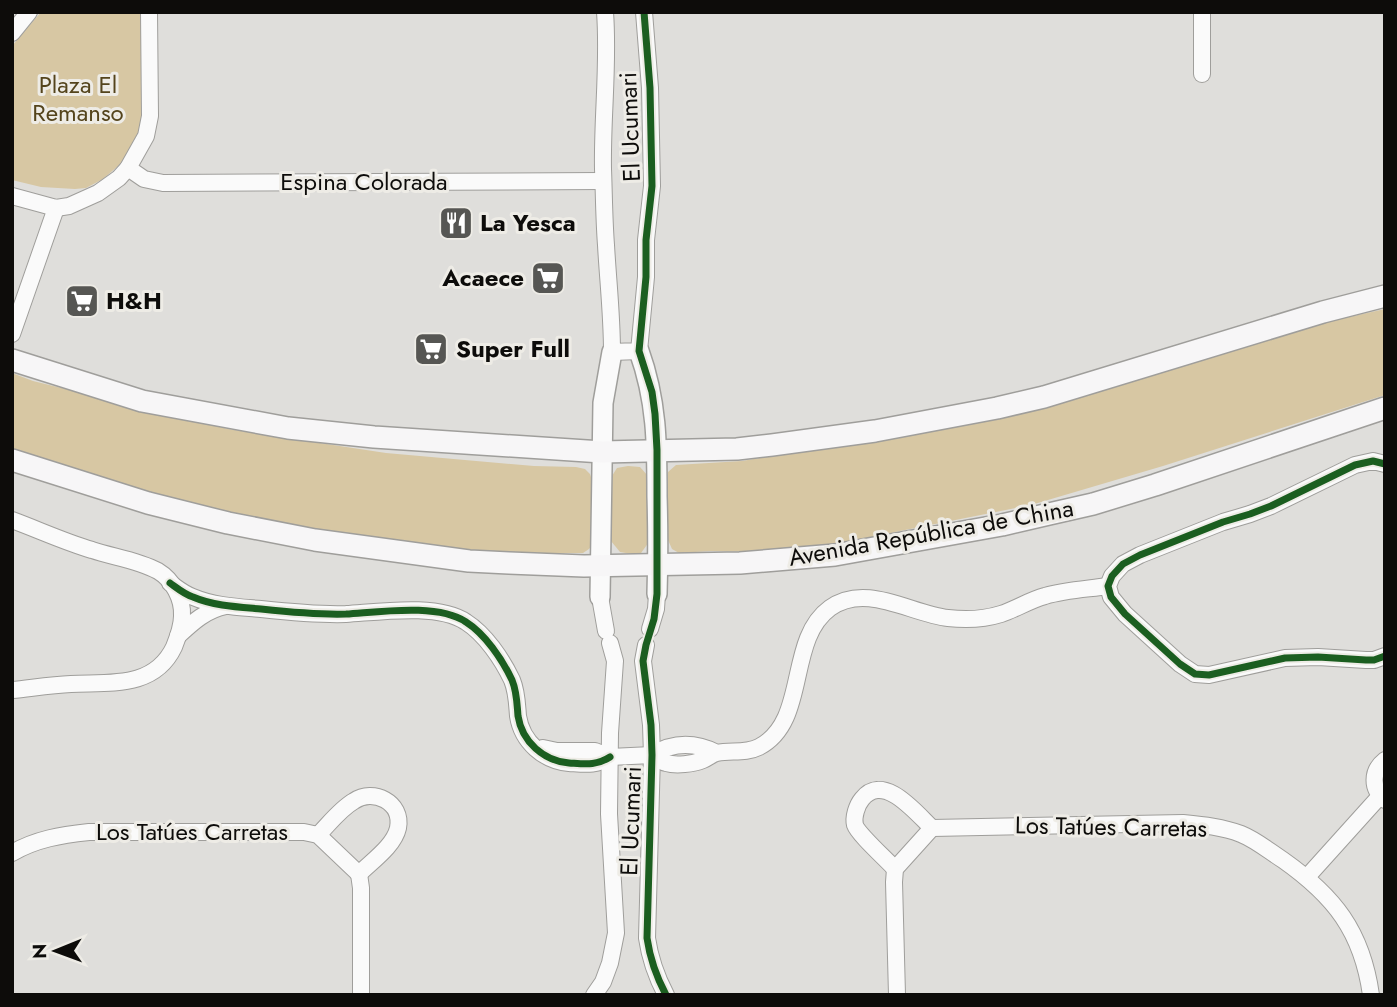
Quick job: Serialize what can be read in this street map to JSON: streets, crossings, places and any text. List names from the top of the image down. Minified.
{"streets":{"main road":["Avenida República de China"],"street":["El Ucumari","Espina Colorada","Los Tatúes Carretas"]},"crossings":[["El Ucumari","Espina Colorada"]],"parks":["Plaza El Remanso"],"places":{"restaurant":["La Yesca"],"supermarket":["Acaece","H&H","Super Full"]},"north":"left"}
